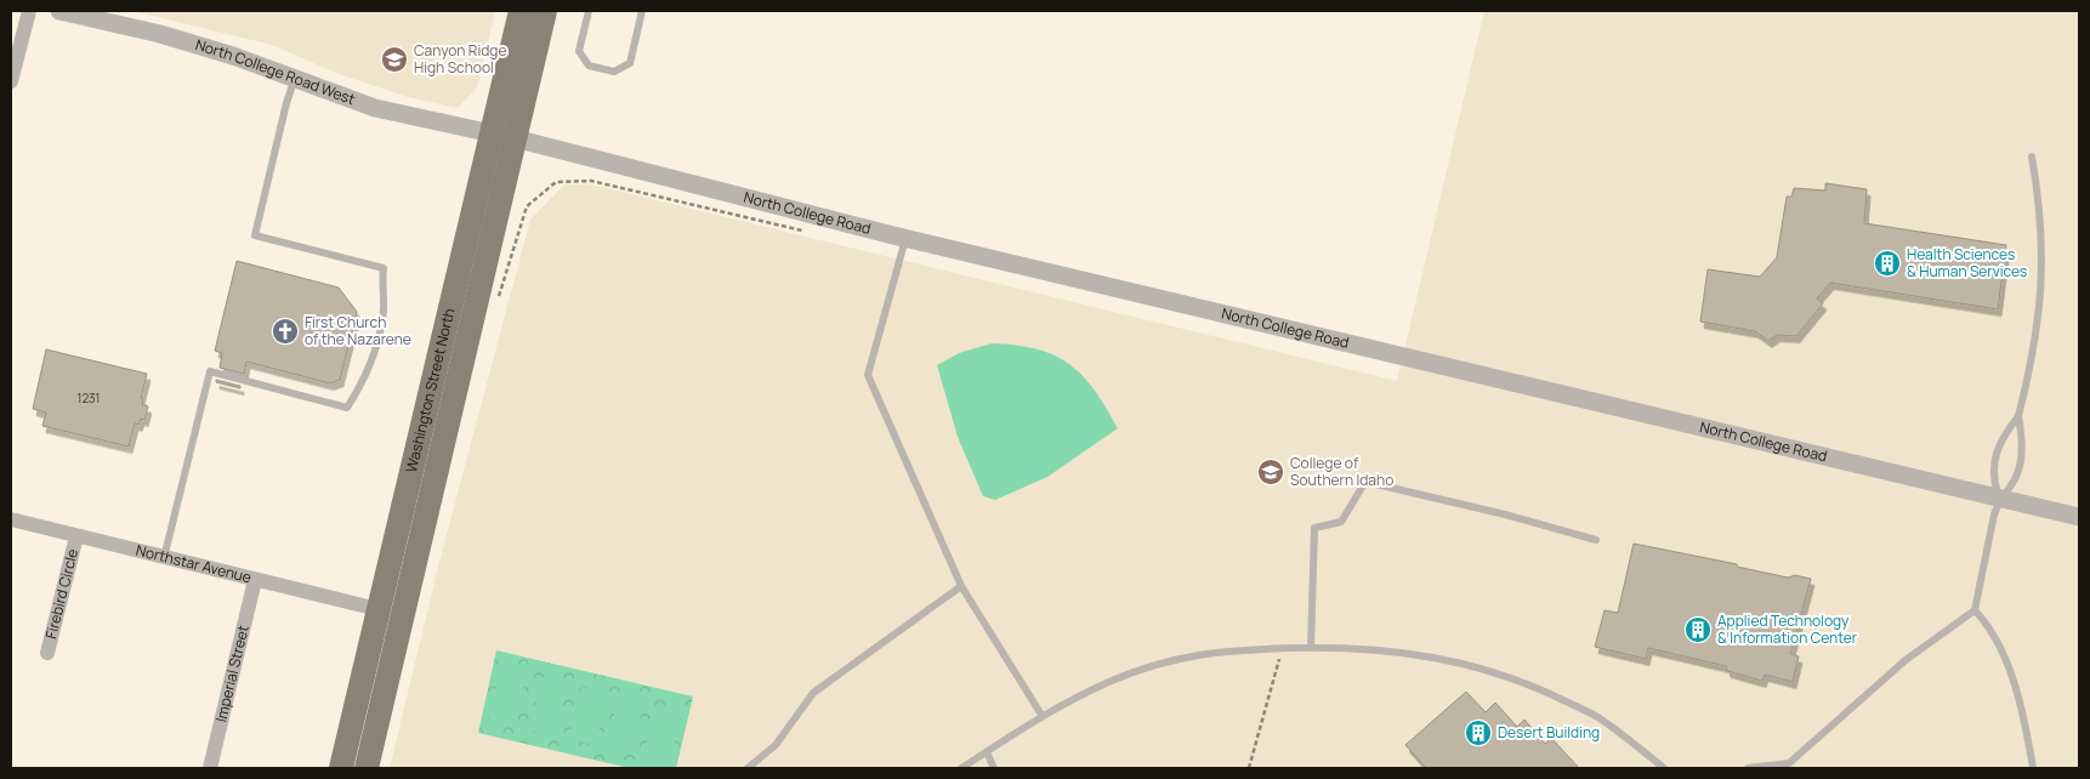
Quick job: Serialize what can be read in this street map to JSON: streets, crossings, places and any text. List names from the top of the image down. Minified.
{"streets":{"main road":["Washington Street North"],"street":["North College Road West","North College Road","Northstar Avenue","Firebird Circle","Imperial Street"]},"crossings":[["North College Road West","North College Road"],["North College Road West","Washington Street North"],["North College Road","Washington Street North"],["Washington Street North","Northstar Avenue"],["Northstar Avenue","Firebird Circle"],["Northstar Avenue","Imperial Street"]],"places":{"school or university":["Canyon Ridge High School","College of Southern Idaho"],"building":["Health Sciences & Human Services","Applied Technology & Information Center","Desert Building"],"church":["First Church of the Nazarene"]},"house_numbers":["1231"]}
